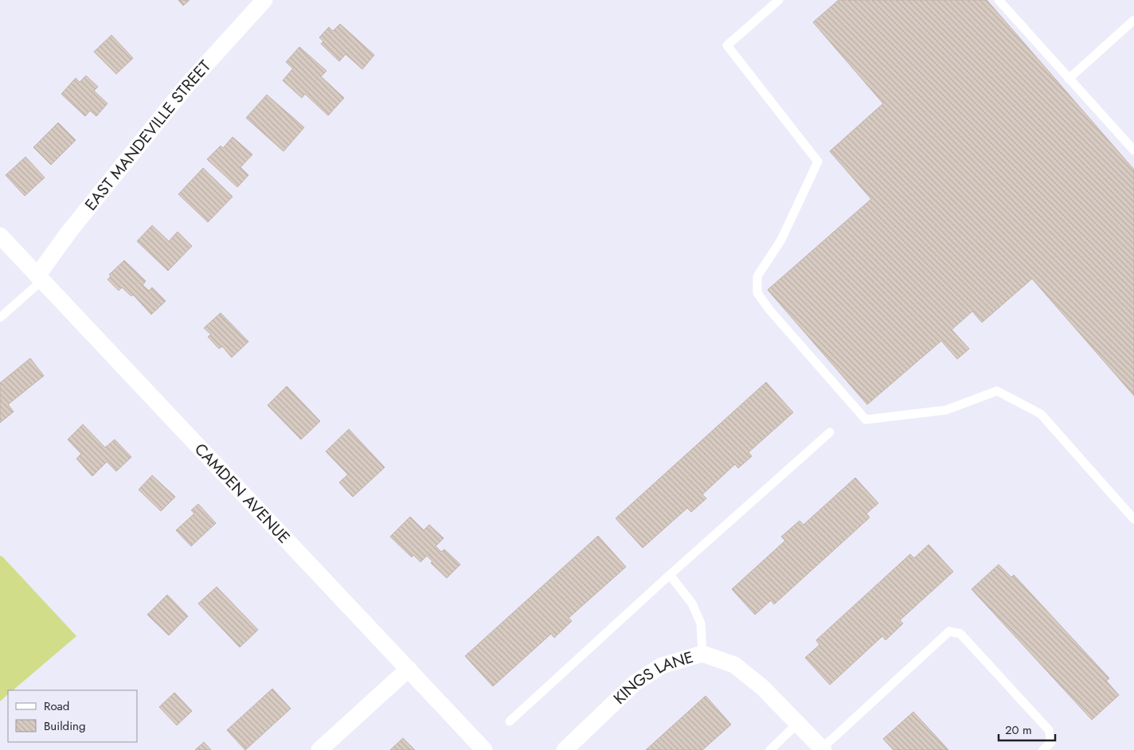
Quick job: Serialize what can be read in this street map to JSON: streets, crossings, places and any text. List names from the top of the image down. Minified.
{"streets":{"street":["EAST MANDEVILLE STREET","CAMDEN AVENUE","KINGS LANE"]},"crossings":[["EAST MANDEVILLE STREET","CAMDEN AVENUE"]],"legend":["Road","Building"],"scale_bar":"20 m"}
